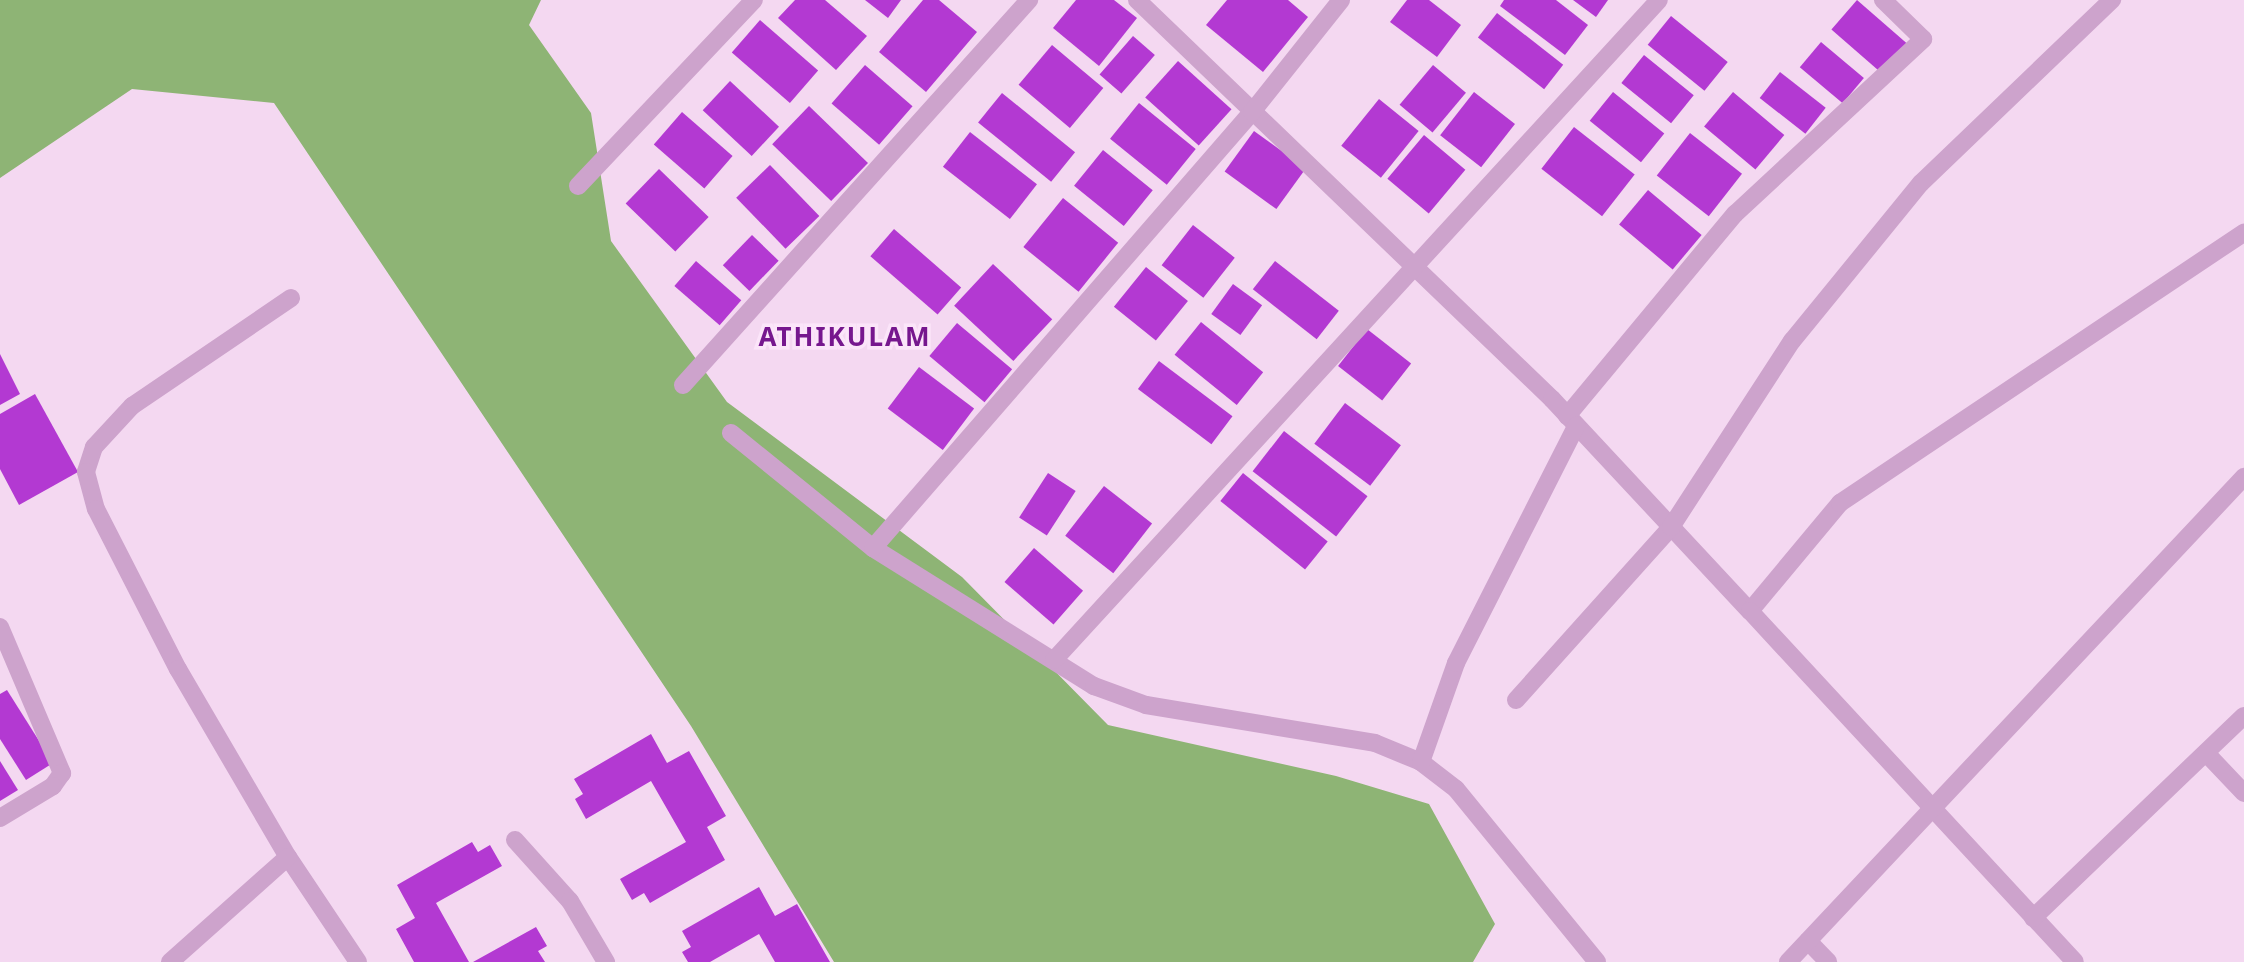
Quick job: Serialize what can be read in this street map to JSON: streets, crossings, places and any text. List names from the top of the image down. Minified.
{"districts":["ATHIKULAM"]}
